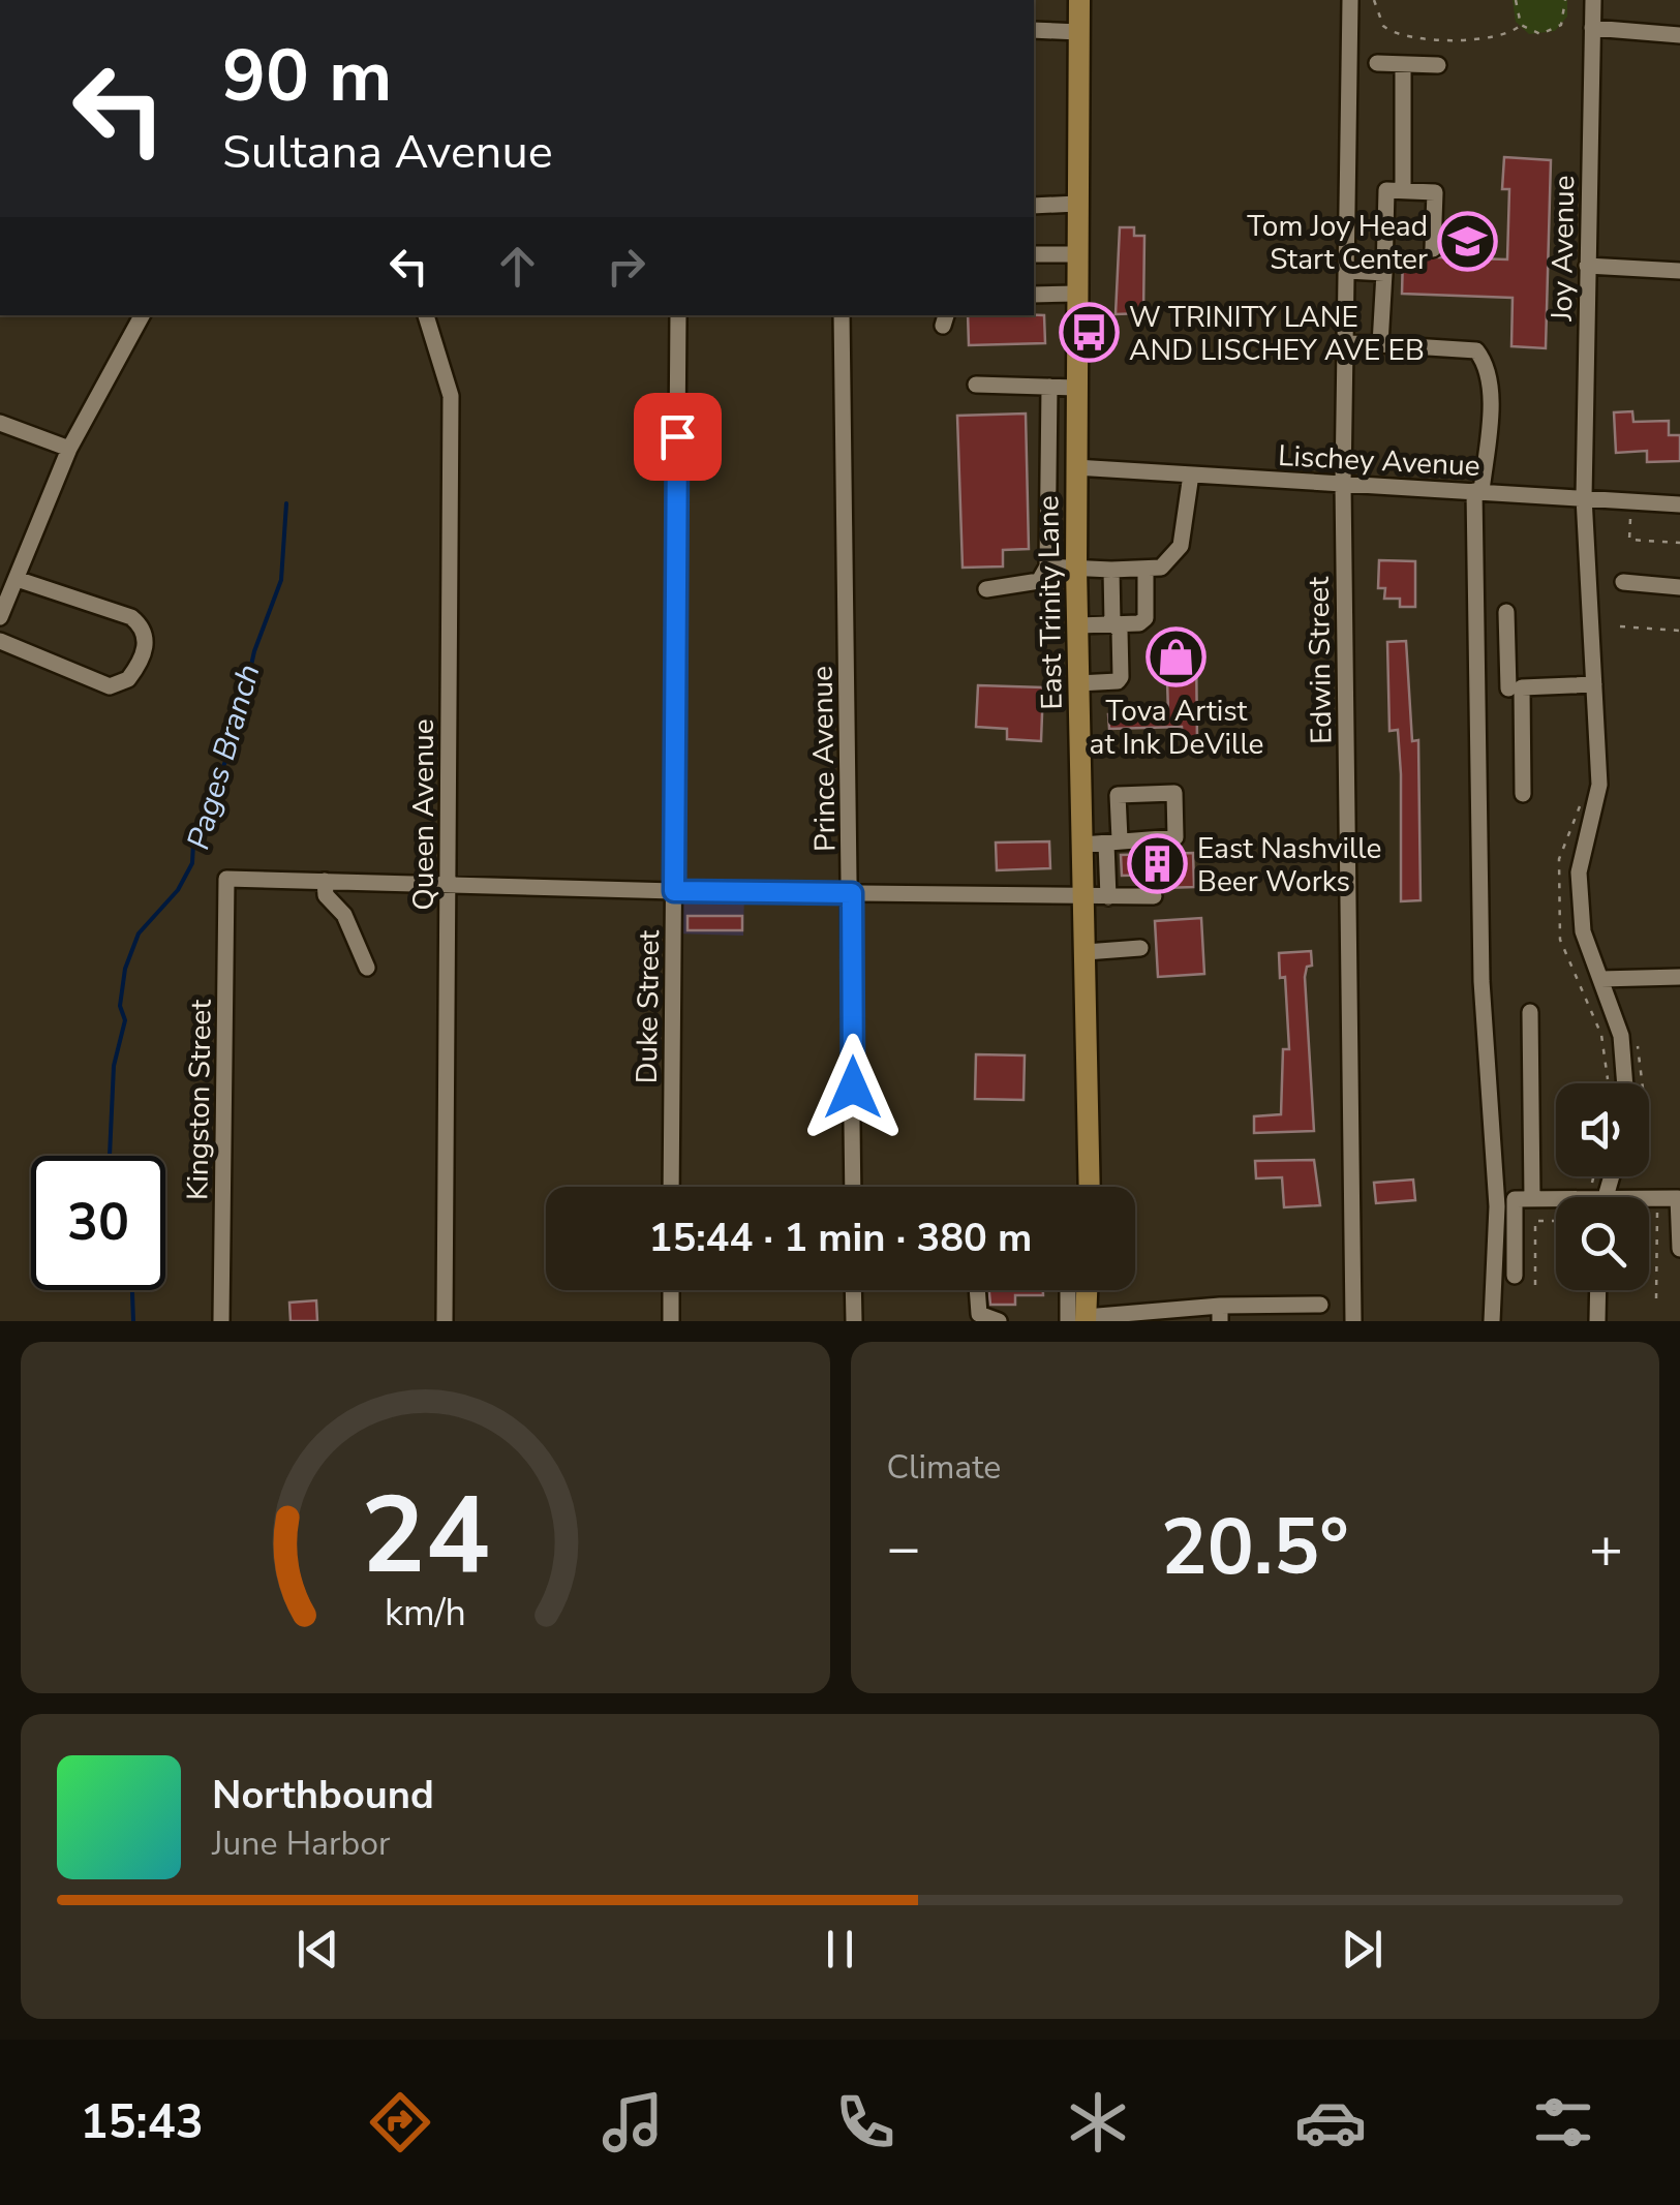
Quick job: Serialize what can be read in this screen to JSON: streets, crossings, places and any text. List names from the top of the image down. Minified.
{"streets":{"main road":["East Trinity Lane"],"street":["Joy Avenue","Lischey Avenue","Edwin Street","Prince Avenue","Queen Avenue","Duke Street","Kingston Street"]},"crossings":[["Joy Avenue","Lischey Avenue"],["Lischey Avenue","East Trinity Lane"],["Lischey Avenue","Edwin Street"]],"water":["Pages Branch"],"places":{"school or university":["Tom Joy Head Start Center"],"bus stop":["W TRINITY LANE AND LISCHEY AVE EB"],"shop":["Tova Artist at Ink DeVille"],"building":["East Nashville Beer Works"]},"page":{"turn":["90 m","Sultana Avenue"],"limit":"30","trip":"15:44 · 1 min · 380 m","tile":"Climate","heat":["−","20.5°","+"],"song":["Northbound","June Harbor"],"tabs":"15:43","gauge":["24","km/h"]}}
